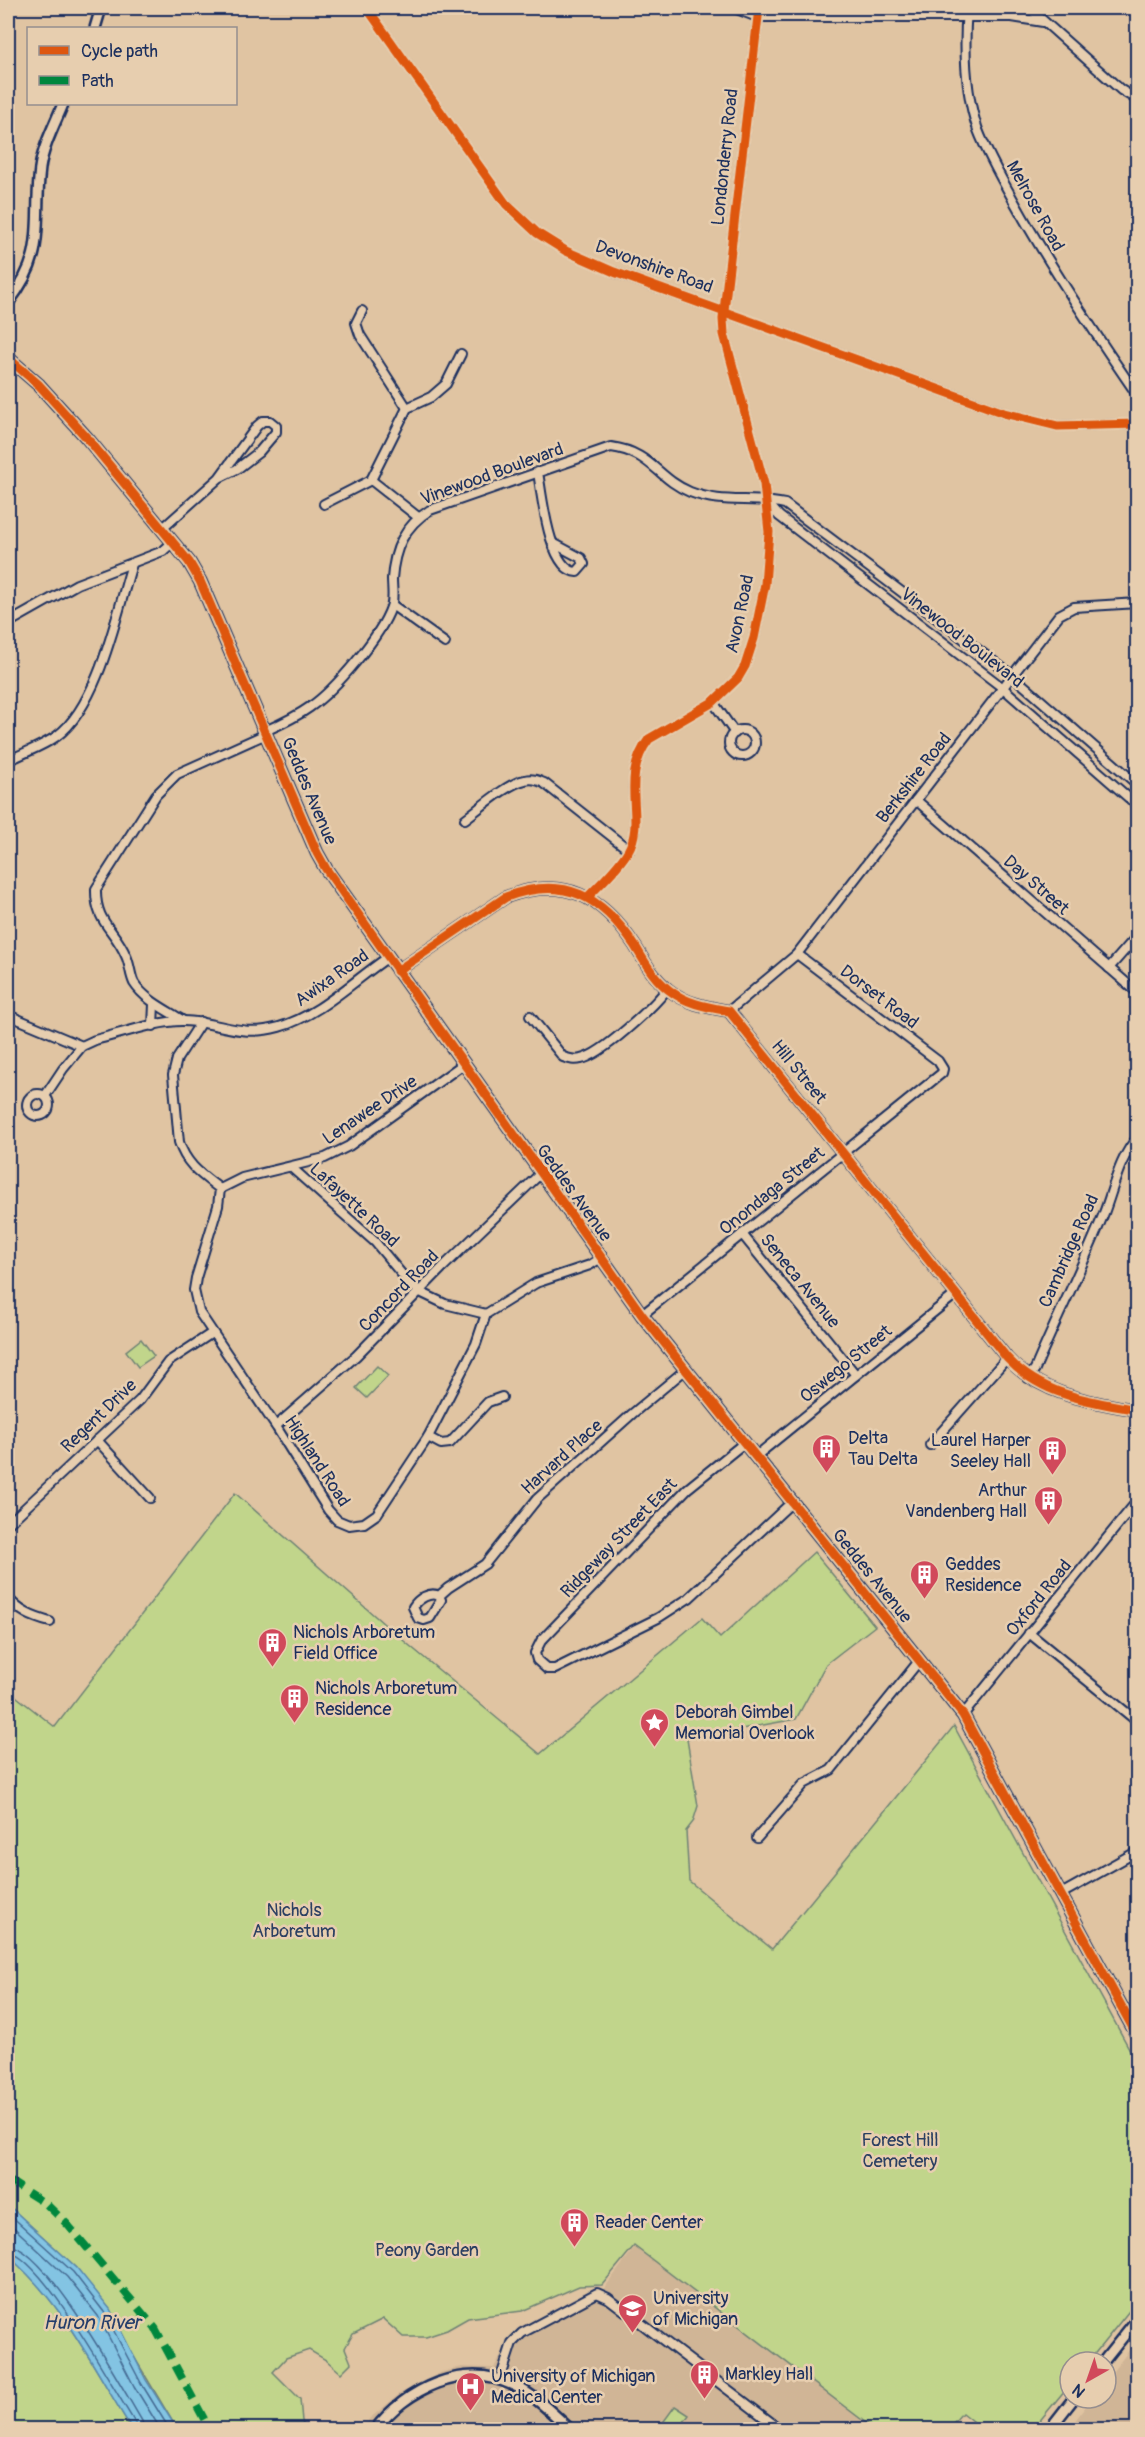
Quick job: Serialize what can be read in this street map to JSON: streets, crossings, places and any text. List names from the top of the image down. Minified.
{"streets":{"main road":["Geddes Avenue"],"street":["Londonderry Road","Melrose Road","Devonshire Road","Vinewood Boulevard","Avon Road","Berkshire Road","Day Street","Awixa Road","Dorset Road","Hill Street","Lenawee Drive","Onondaga Street","Lafayette Road","Cambridge Road","Seneca Avenue","Concord Road","Oswego Street","Regent Drive","Harvard Place","Highland Road","Ridgeway Street East","Oxford Road"]},"crossings":[["Londonderry Road","Devonshire Road"],["Londonderry Road","Avon Road"],["Devonshire Road","Avon Road"],["Vinewood Boulevard","Avon Road"],["Vinewood Boulevard","Berkshire Road"],["Vinewood Boulevard","Geddes Avenue"],["Vinewood Boulevard","Awixa Road"],["Berkshire Road","Day Street"],["Berkshire Road","Dorset Road"],["Berkshire Road","Hill Street"],["Geddes Avenue","Awixa Road"],["Geddes Avenue","Lenawee Drive"],["Geddes Avenue","Onondaga Street"],["Geddes Avenue","Concord Road"],["Geddes Avenue","Oswego Street"],["Geddes Avenue","Harvard Place"],["Geddes Avenue","Ridgeway Street East"],["Geddes Avenue","Oxford Road"],["Dorset Road","Onondaga Street"],["Hill Street","Onondaga Street"],["Hill Street","Cambridge Road"],["Hill Street","Oswego Street"],["Lenawee Drive","Lafayette Road"],["Lenawee Drive","Highland Road"],["Onondaga Street","Seneca Avenue"],["Lafayette Road","Concord Road"],["Lafayette Road","Highland Road"],["Seneca Avenue","Oswego Street"],["Concord Road","Highland Road"],["Regent Drive","Highland Road"]],"water":["Huron River"],"parks":["Nichols Arboretum","Forest Hill Cemetery","Peony Garden"],"places":{"building":["Delta Tau Delta","Laurel Harper Seeley Hall","Arthur Vandenberg Hall","Geddes Residence","Nichols Arboretum Field Office","Nichols Arboretum Residence","Reader Center","Markley Hall"],"place":["Deborah Gimbel Memorial Overlook"],"school or university":["University of Michigan"],"hospital":["University of Michigan Medical Center"]},"legend":["Cycle path","Path"],"north":"bottom left"}
